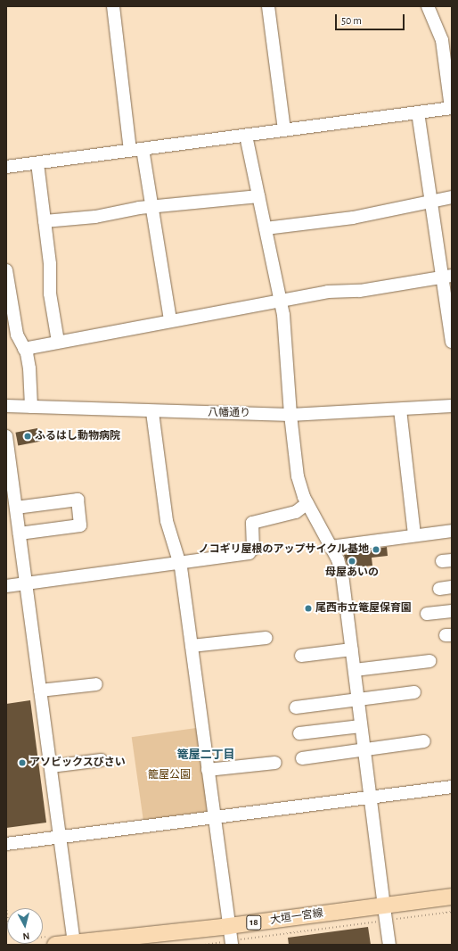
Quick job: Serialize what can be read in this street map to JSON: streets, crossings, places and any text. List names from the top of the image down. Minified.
{"streets":{"main road":["大垣一宮線","18"],"street":["八幡通り"]},"districts":["篭屋二丁目"],"parks":["籠屋公園"],"places":["ふるはし動物病院","ノコギリ屋根のアップサイクル基地","母屋あいの","尾西市立篭屋保育園","アソビックスびさい"],"scale_bar":"50 m","north":"bottom"}
